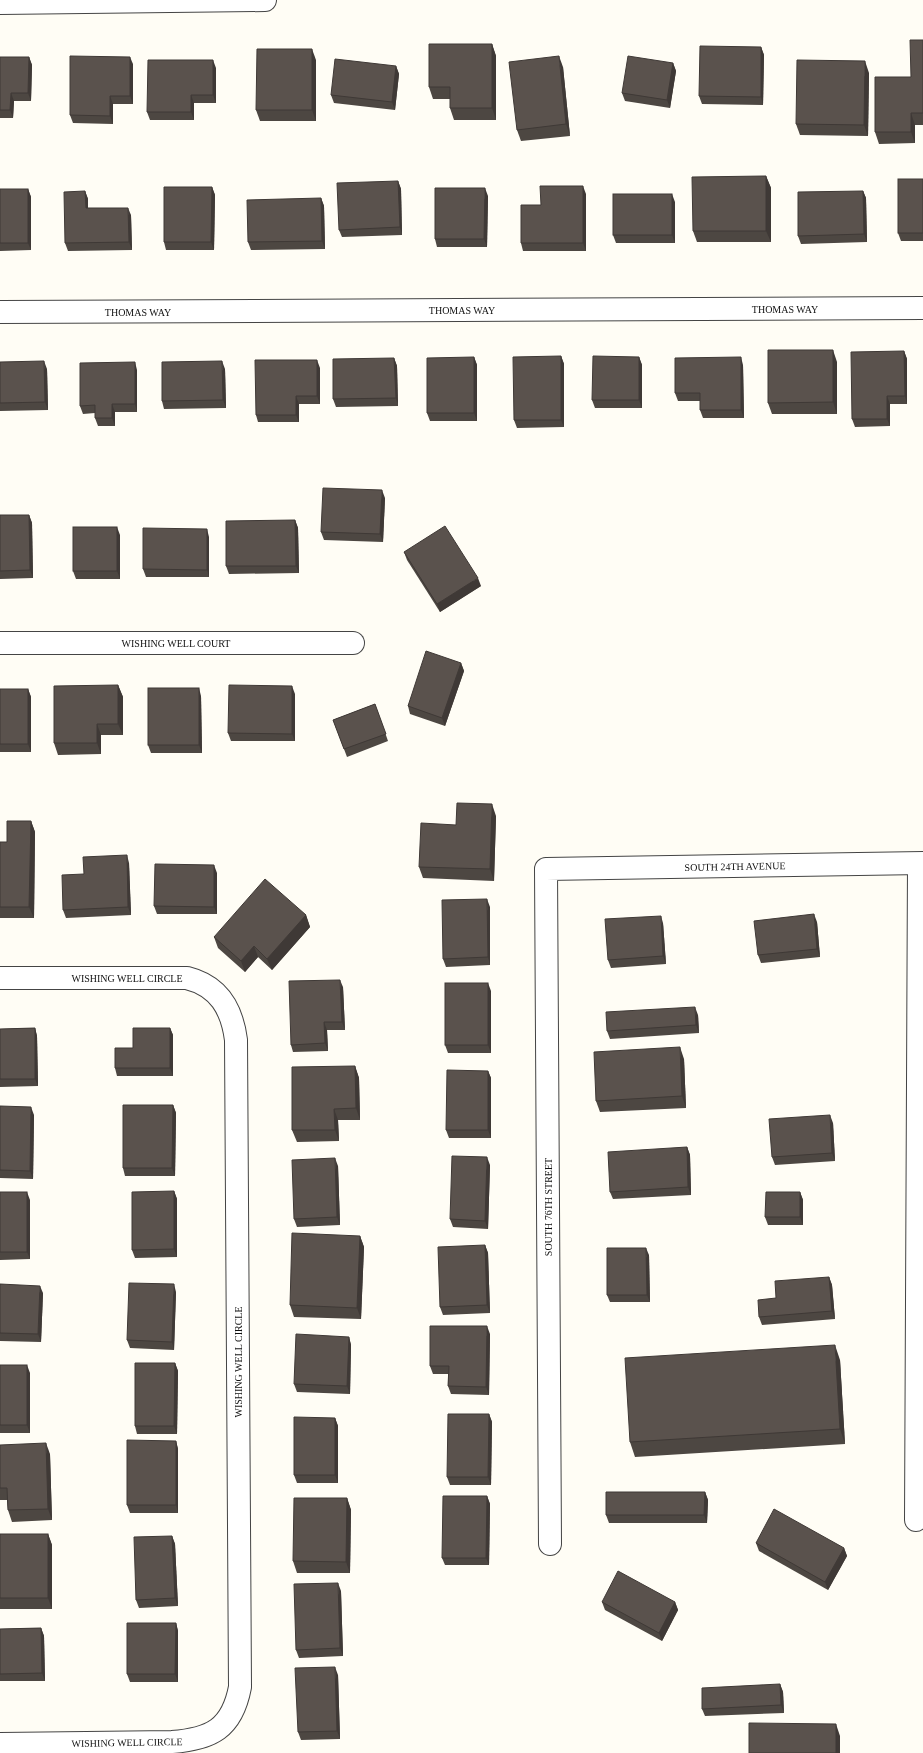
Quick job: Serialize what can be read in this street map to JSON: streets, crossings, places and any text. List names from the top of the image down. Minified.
{"streets":{"street":["THOMAS WAY","WISHING WELL COURT","SOUTH 24TH AVENUE","WISHING WELL CIRCLE","SOUTH 76TH STREET"]},"crossings":[["SOUTH 24TH AVENUE","SOUTH 76TH STREET"]]}
